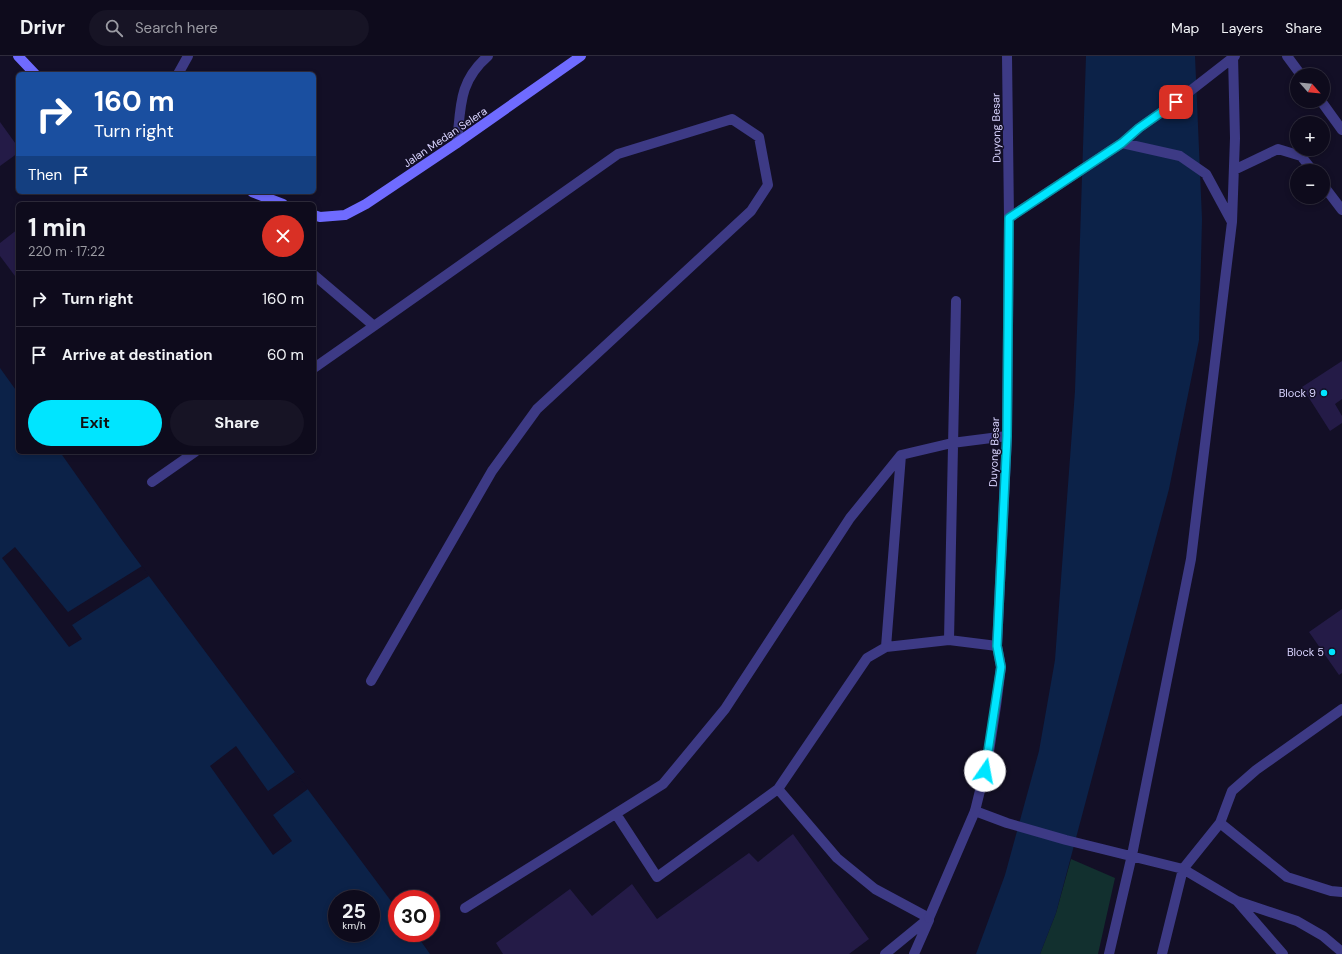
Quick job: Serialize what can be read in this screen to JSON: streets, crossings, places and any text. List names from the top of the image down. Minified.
{"streets":{"street":["Duyong Besar","Jalan Medan Selera"]},"places":["Block 9","Block 5"],"north":"bottom right","page":{"header":"Drivr","search":"Search here","nav":["Map","Layers","Share"],"map_buttons":["+","−"],"turn":["160 m","Turn right"],"then":"Then","heading":["1 min","220 m · 17:22"],"list":[{"name":"Turn right","value":"160 m"},{"name":"Arrive at destination","value":"60 m"}],"buttons":["Exit","Share"],"speed":"25 km/h","limit":"30"}}
